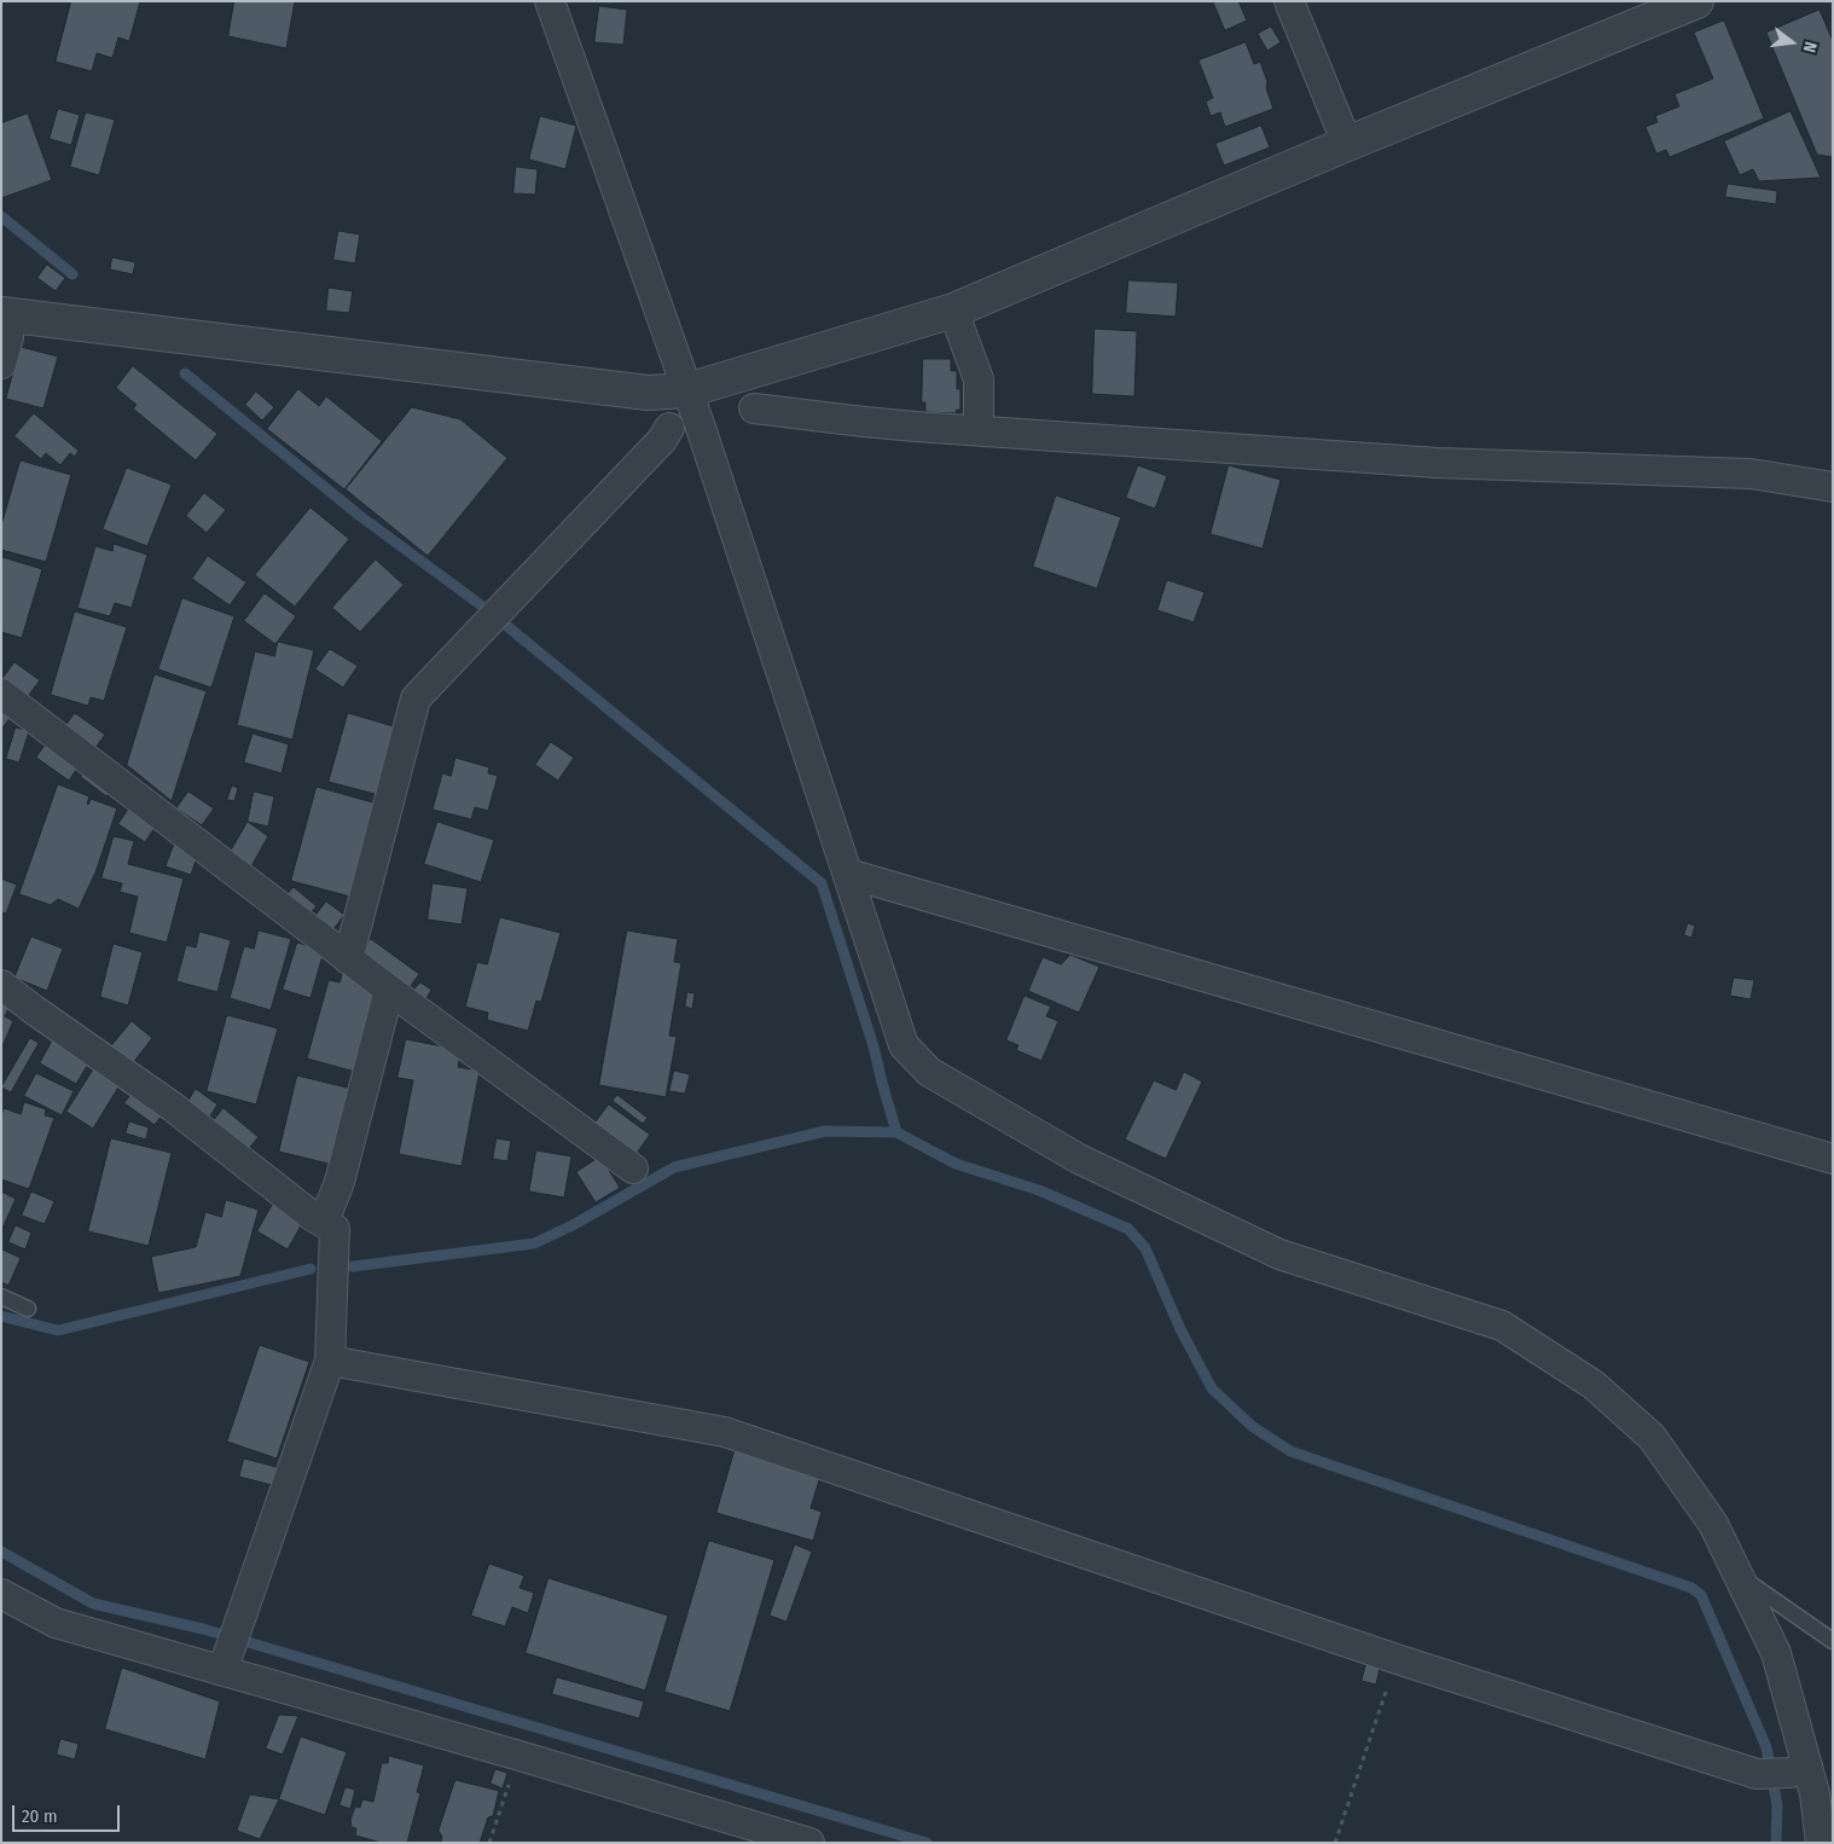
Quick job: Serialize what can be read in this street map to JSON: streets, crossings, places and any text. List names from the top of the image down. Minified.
{"scale_bar":"20 m","north":"right"}
